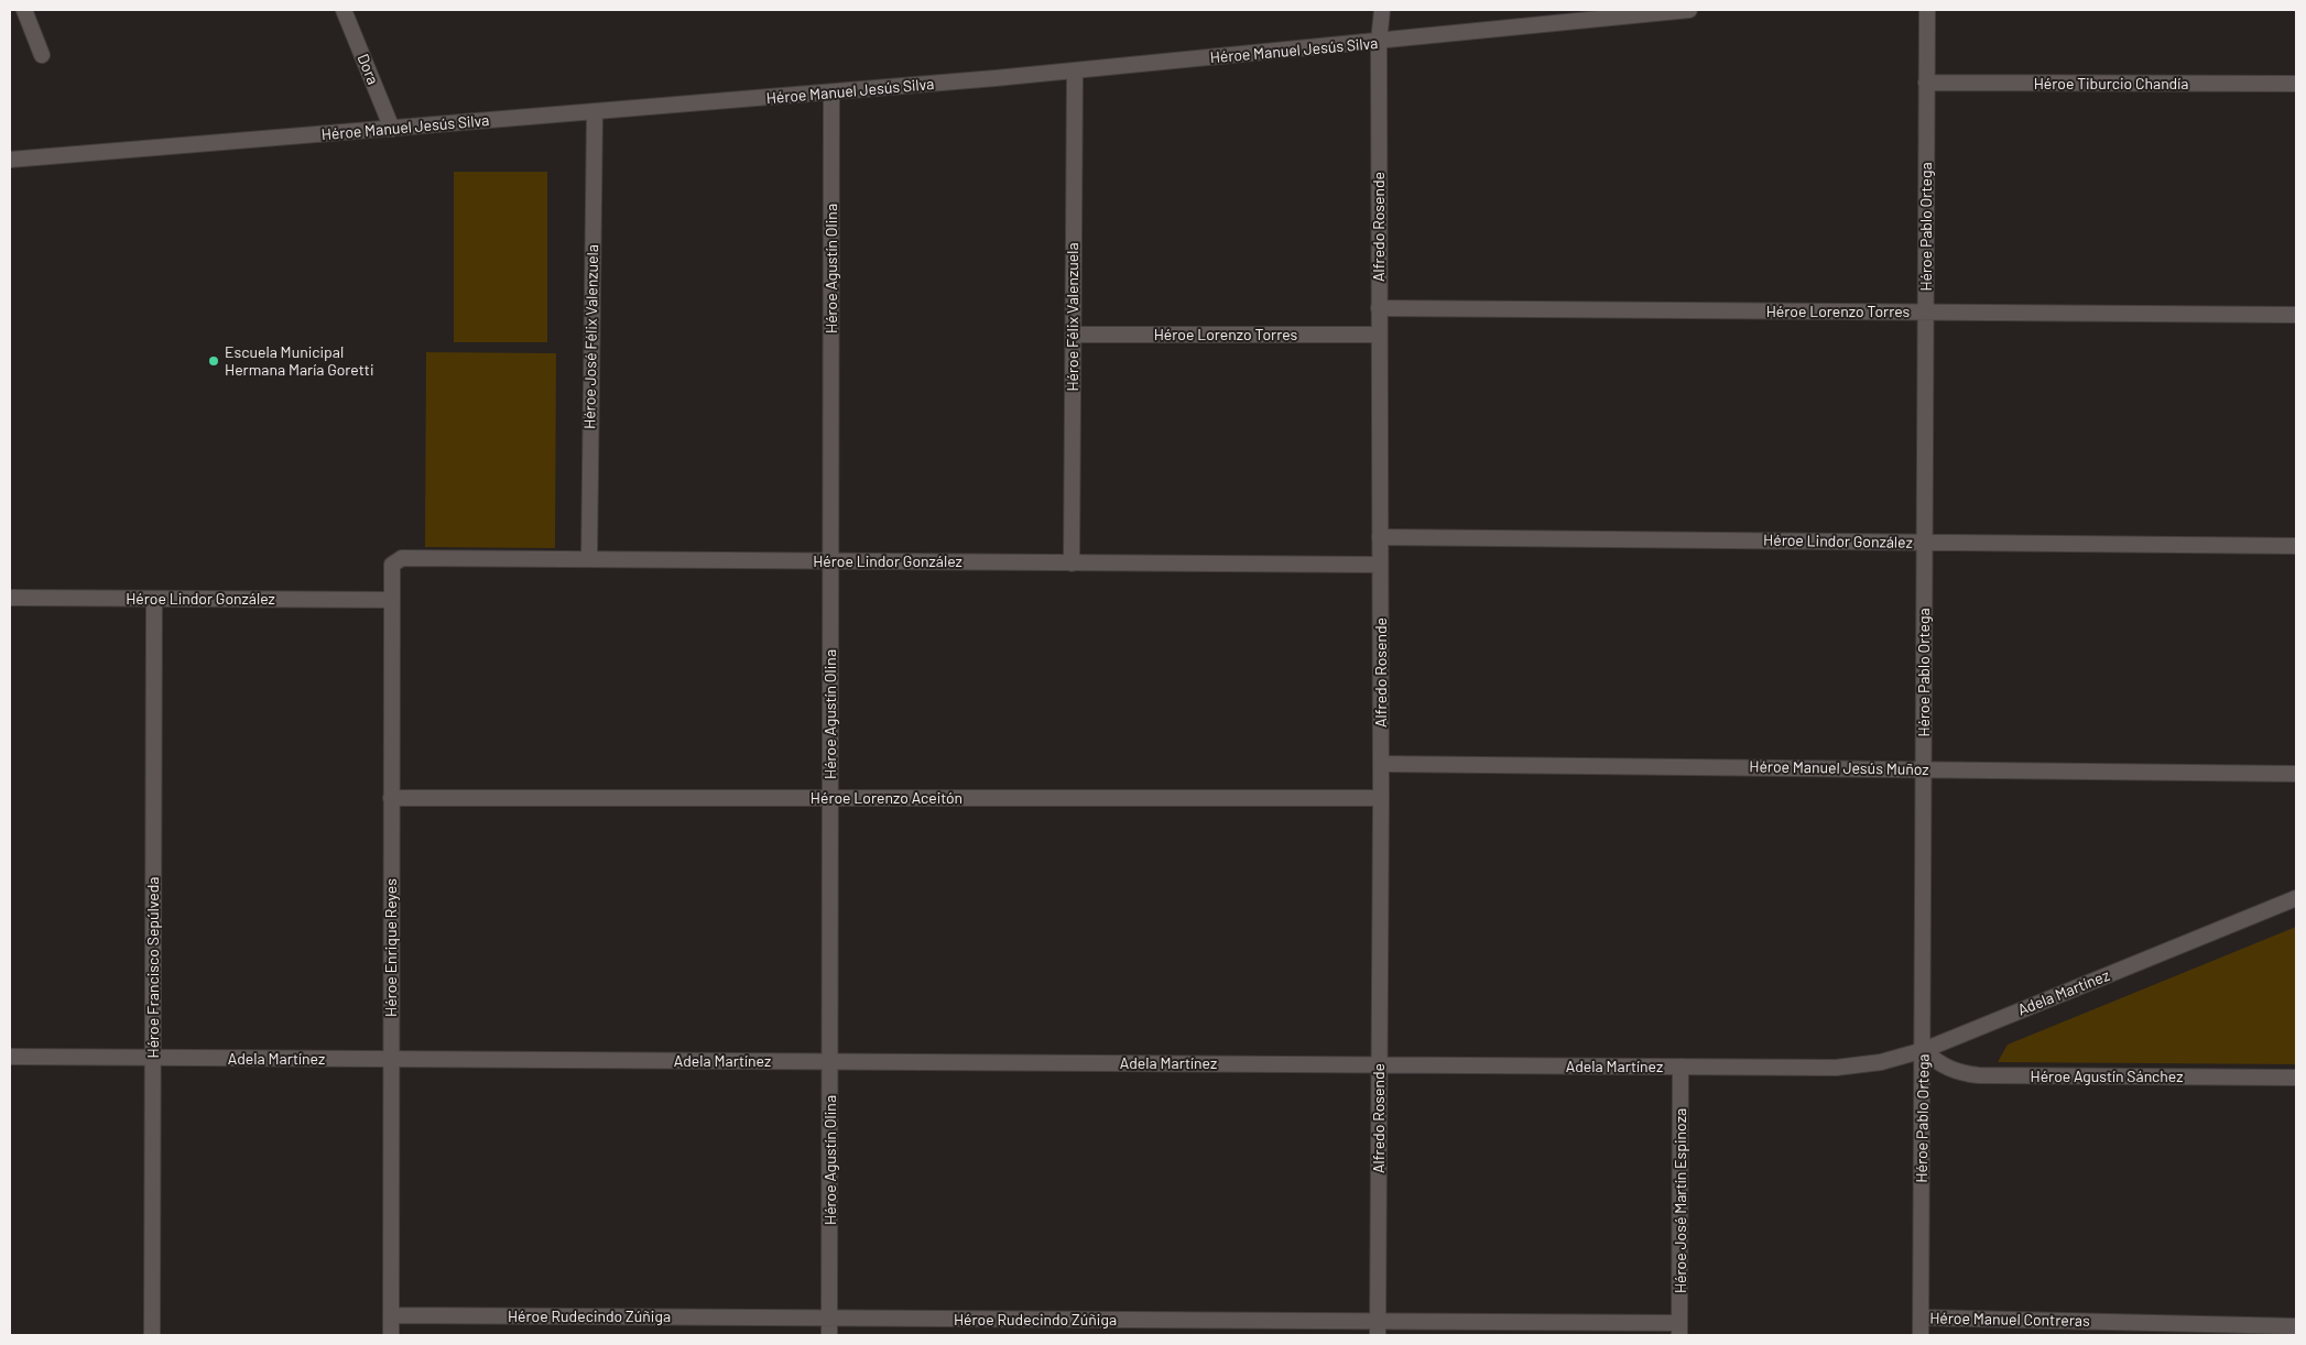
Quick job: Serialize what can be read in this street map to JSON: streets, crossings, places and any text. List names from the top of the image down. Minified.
{"streets":{"street":["Héroe Manuel Jesús Silva","Dora","Héroe Tiburcio Chandía","Alfredo Rosende","Héroe Pablo Ortega","Héroe Agustín Olina","Héroe Lorenzo Torres","Héroe Félix Valenzuela","Héroe José Félix Valenzuela","Héroe Lindor González","Héroe Manuel Jesús Muñoz","Héroe Lorenzo Aceitón","Héroe Enrique Reyes","Héroe Francisco Sepúlveda","Adela Martínez","Héroe Agustín Sánchez","Héroe José Martín Espinoza","Héroe Rudecindo Zúñiga","Héroe Manuel Contreras"]},"crossings":[["Héroe Manuel Jesús Silva","Dora"],["Héroe Manuel Jesús Silva","Alfredo Rosende"],["Héroe Manuel Jesús Silva","Héroe Agustín Olina"],["Héroe Manuel Jesús Silva","Héroe Félix Valenzuela"],["Héroe Manuel Jesús Silva","Héroe José Félix Valenzuela"],["Héroe Tiburcio Chandía","Héroe Pablo Ortega"],["Alfredo Rosende","Héroe Lorenzo Torres"],["Alfredo Rosende","Héroe Lindor González"],["Alfredo Rosende","Héroe Manuel Jesús Muñoz"],["Alfredo Rosende","Héroe Lorenzo Aceitón"],["Alfredo Rosende","Adela Martínez"],["Alfredo Rosende","Héroe Rudecindo Zúñiga"],["Héroe Pablo Ortega","Héroe Lorenzo Torres"],["Héroe Pablo Ortega","Héroe Lindor González"],["Héroe Pablo Ortega","Héroe Manuel Jesús Muñoz"],["Héroe Pablo Ortega","Adela Martínez"],["Héroe Pablo Ortega","Héroe Agustín Sánchez"],["Héroe Pablo Ortega","Héroe Manuel Contreras"],["Héroe Agustín Olina","Héroe Lindor González"],["Héroe Agustín Olina","Héroe Lorenzo Aceitón"],["Héroe Agustín Olina","Adela Martínez"],["Héroe Agustín Olina","Héroe Rudecindo Zúñiga"],["Héroe Lorenzo Torres","Héroe Félix Valenzuela"],["Héroe Félix Valenzuela","Héroe Lindor González"],["Héroe José Félix Valenzuela","Héroe Lindor González"],["Héroe Lindor González","Héroe Enrique Reyes"],["Héroe Lindor González","Héroe Francisco Sepúlveda"],["Héroe Lorenzo Aceitón","Héroe Enrique Reyes"],["Héroe Enrique Reyes","Adela Martínez"],["Héroe Enrique Reyes","Héroe Rudecindo Zúñiga"],["Héroe Francisco Sepúlveda","Adela Martínez"],["Adela Martínez","Héroe Agustín Sánchez"],["Adela Martínez","Héroe José Martín Espinoza"],["Héroe José Martín Espinoza","Héroe Rudecindo Zúñiga"]],"places":["Escuela Municipal Hermana María Goretti"]}
